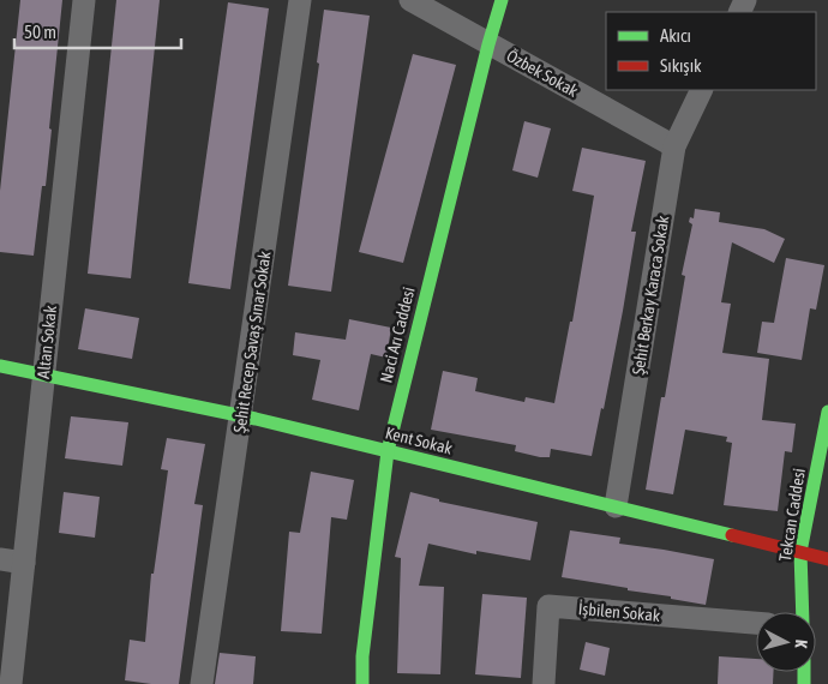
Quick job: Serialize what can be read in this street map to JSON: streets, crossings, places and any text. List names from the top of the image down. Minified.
{"streets":{"street":["Özbek Sokak","Şehit Berkay Karaca Sokak","Naci Arı Caddesi","Altan Sokak","Şehit Recep Savaş Sınar Sokak","Kent Sokak","Tekcan Caddesi","İşbilen Sokak"]},"crossings":[["Özbek Sokak","Şehit Berkay Karaca Sokak"],["Özbek Sokak","Naci Arı Caddesi"],["Şehit Berkay Karaca Sokak","Kent Sokak"],["Naci Arı Caddesi","Kent Sokak"],["Altan Sokak","Kent Sokak"],["Şehit Recep Savaş Sınar Sokak","Kent Sokak"],["Kent Sokak","Tekcan Caddesi"]],"legend":["Akıcı","Sıkışık"],"scale_bar":"50 m","north":"right"}
